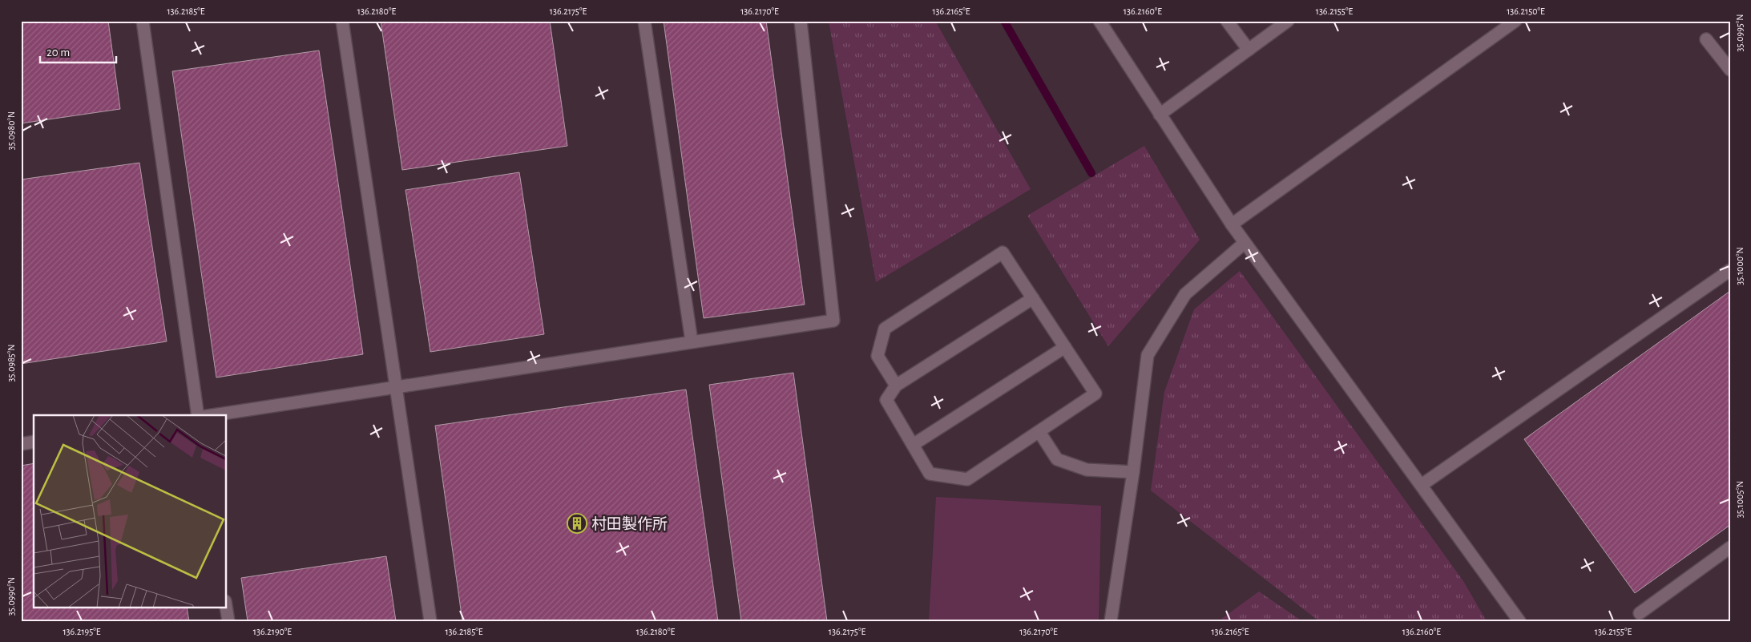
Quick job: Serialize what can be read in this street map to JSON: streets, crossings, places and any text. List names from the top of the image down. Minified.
{"places":{"building":["村田製作所"]},"scale_bar":"20 m","coordinates":["136.2185°E","136.2180°E","136.2175°E","136.2170°E","136.2165°E","136.2160°E","136.2155°E","136.2150°E","35.0995°N","35.0980°N","35.1000°N","35.0985°N","35.1005°N","35.0990°N","136.2195°E","136.2190°E"]}
